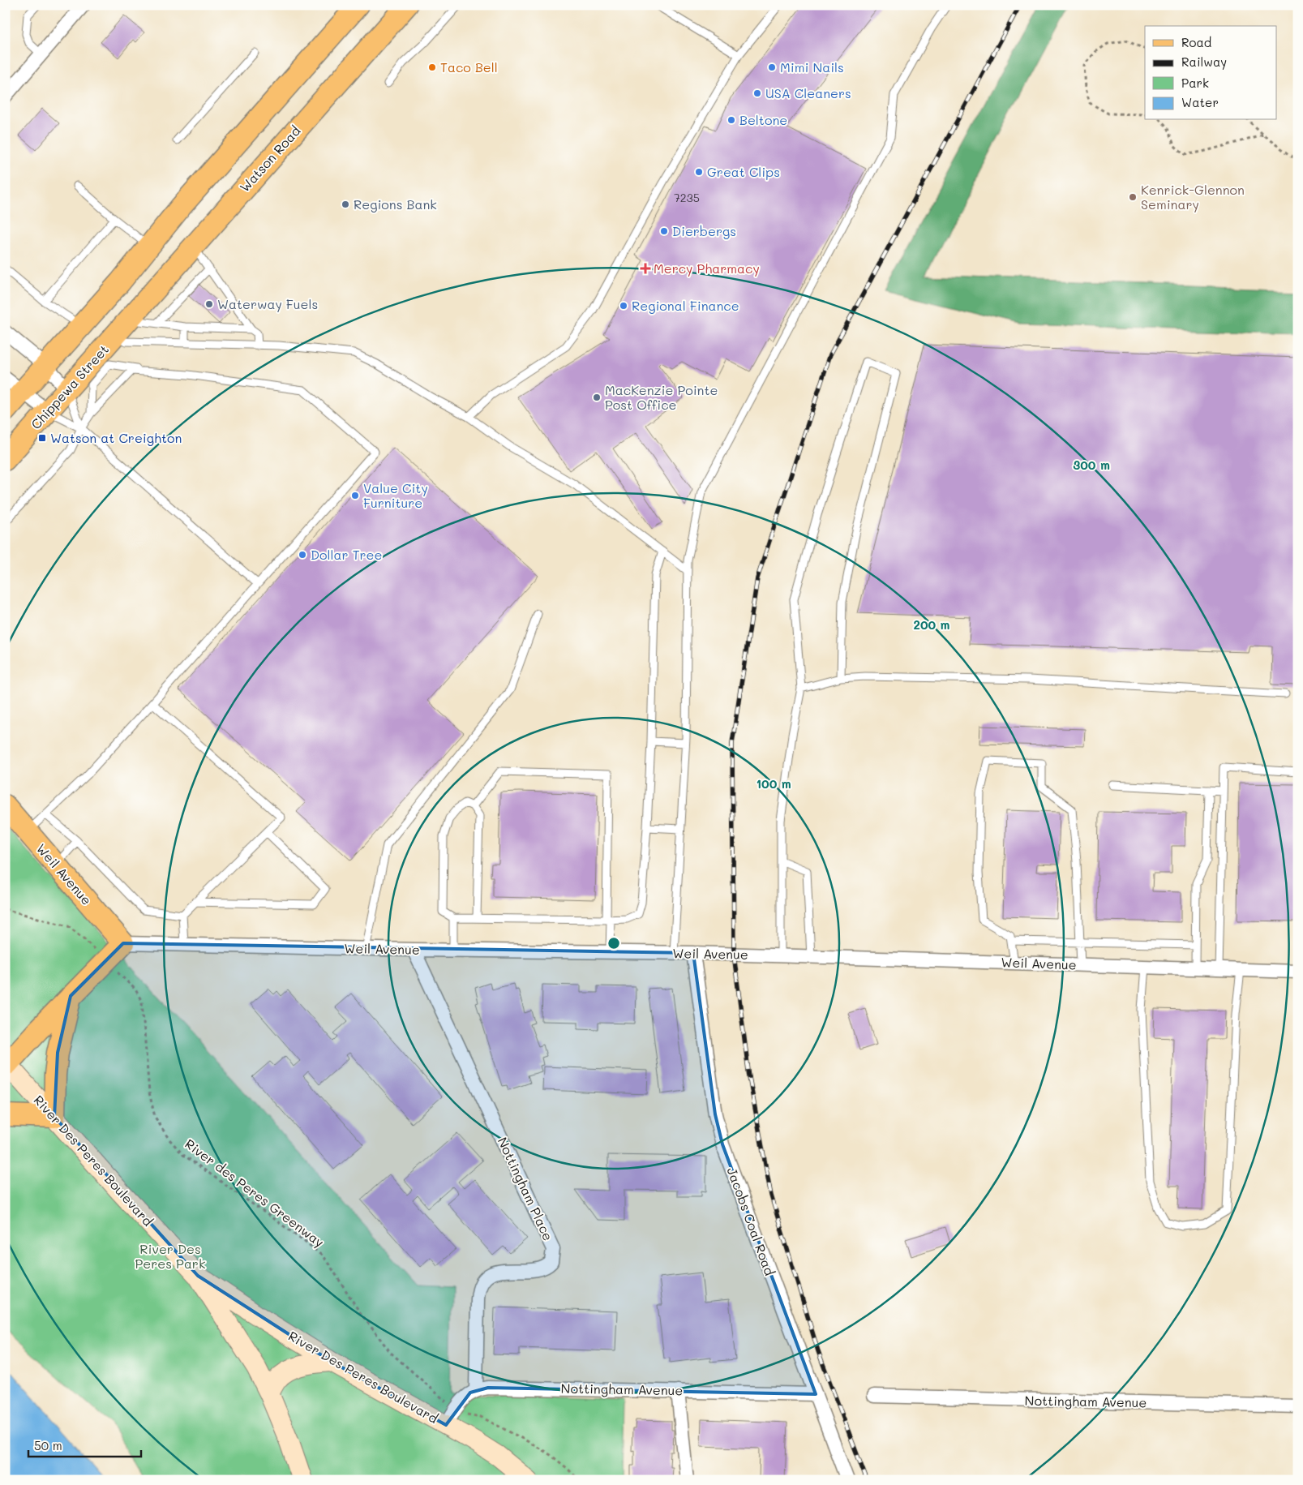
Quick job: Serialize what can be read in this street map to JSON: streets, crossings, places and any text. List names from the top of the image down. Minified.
{"streets":{"main road":["Watson Road","Chippewa Street","Weil Avenue","River Des Peres Boulevard"],"street":["Nottingham Place","Jacobs Coal Road","Nottingham Avenue"],"path":["River des Peres Greenway"]},"crossings":[["Watson Road","Chippewa Street"],["Weil Avenue","Nottingham Place"],["Weil Avenue","Jacobs Coal Road"],["Nottingham Place","Nottingham Avenue"],["Jacobs Coal Road","Nottingham Avenue"]],"parks":["River Des Peres Park"],"places":{"other":["Taco Bell","Mimi Nails","USA Cleaners","Beltone","Great Clips","Kenrick-Glennon Seminary","Regions Bank","Dierbergs","Waterway Fuels","Regional Finance","MacKenzie Pointe Post Office","Value City Furniture","Dollar Tree"],"health":["Mercy Pharmacy"],"transit":["Watson at Creighton"]},"house_numbers":["7235"],"legend":["Road","Railway","Park","Water"],"scale_bar":"50 m","rings":["300 m","200 m","100 m"]}
